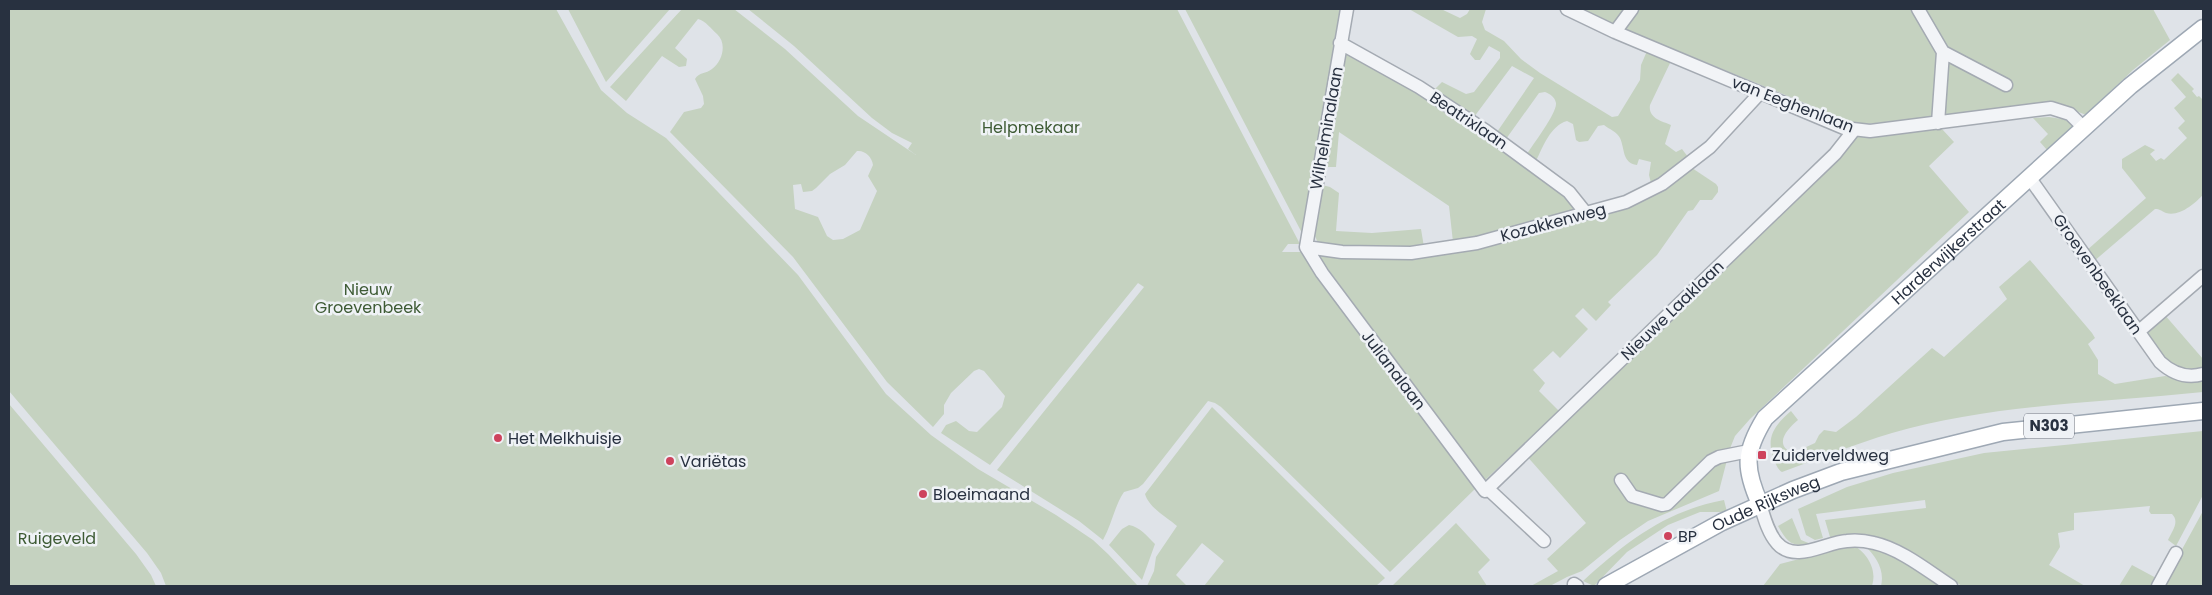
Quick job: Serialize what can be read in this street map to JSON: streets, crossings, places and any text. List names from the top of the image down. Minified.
{"streets":{"main road":["Harderwijkerstraat","N303","Oude Rijksweg"],"street":["van Eeghenlaan","Beatrixlaan","Wilhelminalaan","Kozakkenweg","Groevenbeeklaan","Nieuwe Laaklaan","Julianalaan"]},"crossings":[["van Eeghenlaan","Kozakkenweg"],["van Eeghenlaan","Harderwijkerstraat"],["van Eeghenlaan","Nieuwe Laaklaan"],["Beatrixlaan","Wilhelminalaan"],["Beatrixlaan","Kozakkenweg"],["Wilhelminalaan","Kozakkenweg"],["Wilhelminalaan","Julianalaan"],["Kozakkenweg","Julianalaan"],["Harderwijkerstraat","Groevenbeeklaan"],["Harderwijkerstraat","Oude Rijksweg"],["Nieuwe Laaklaan","Julianalaan"]],"parks":["Helpmekaar","Nieuw Groevenbeek","Ruigeveld"],"places":{"other":["Het Melkhuisje","Variëtas","Bloeimaand","BP"],"transit":["Zuiderveldweg"]}}
